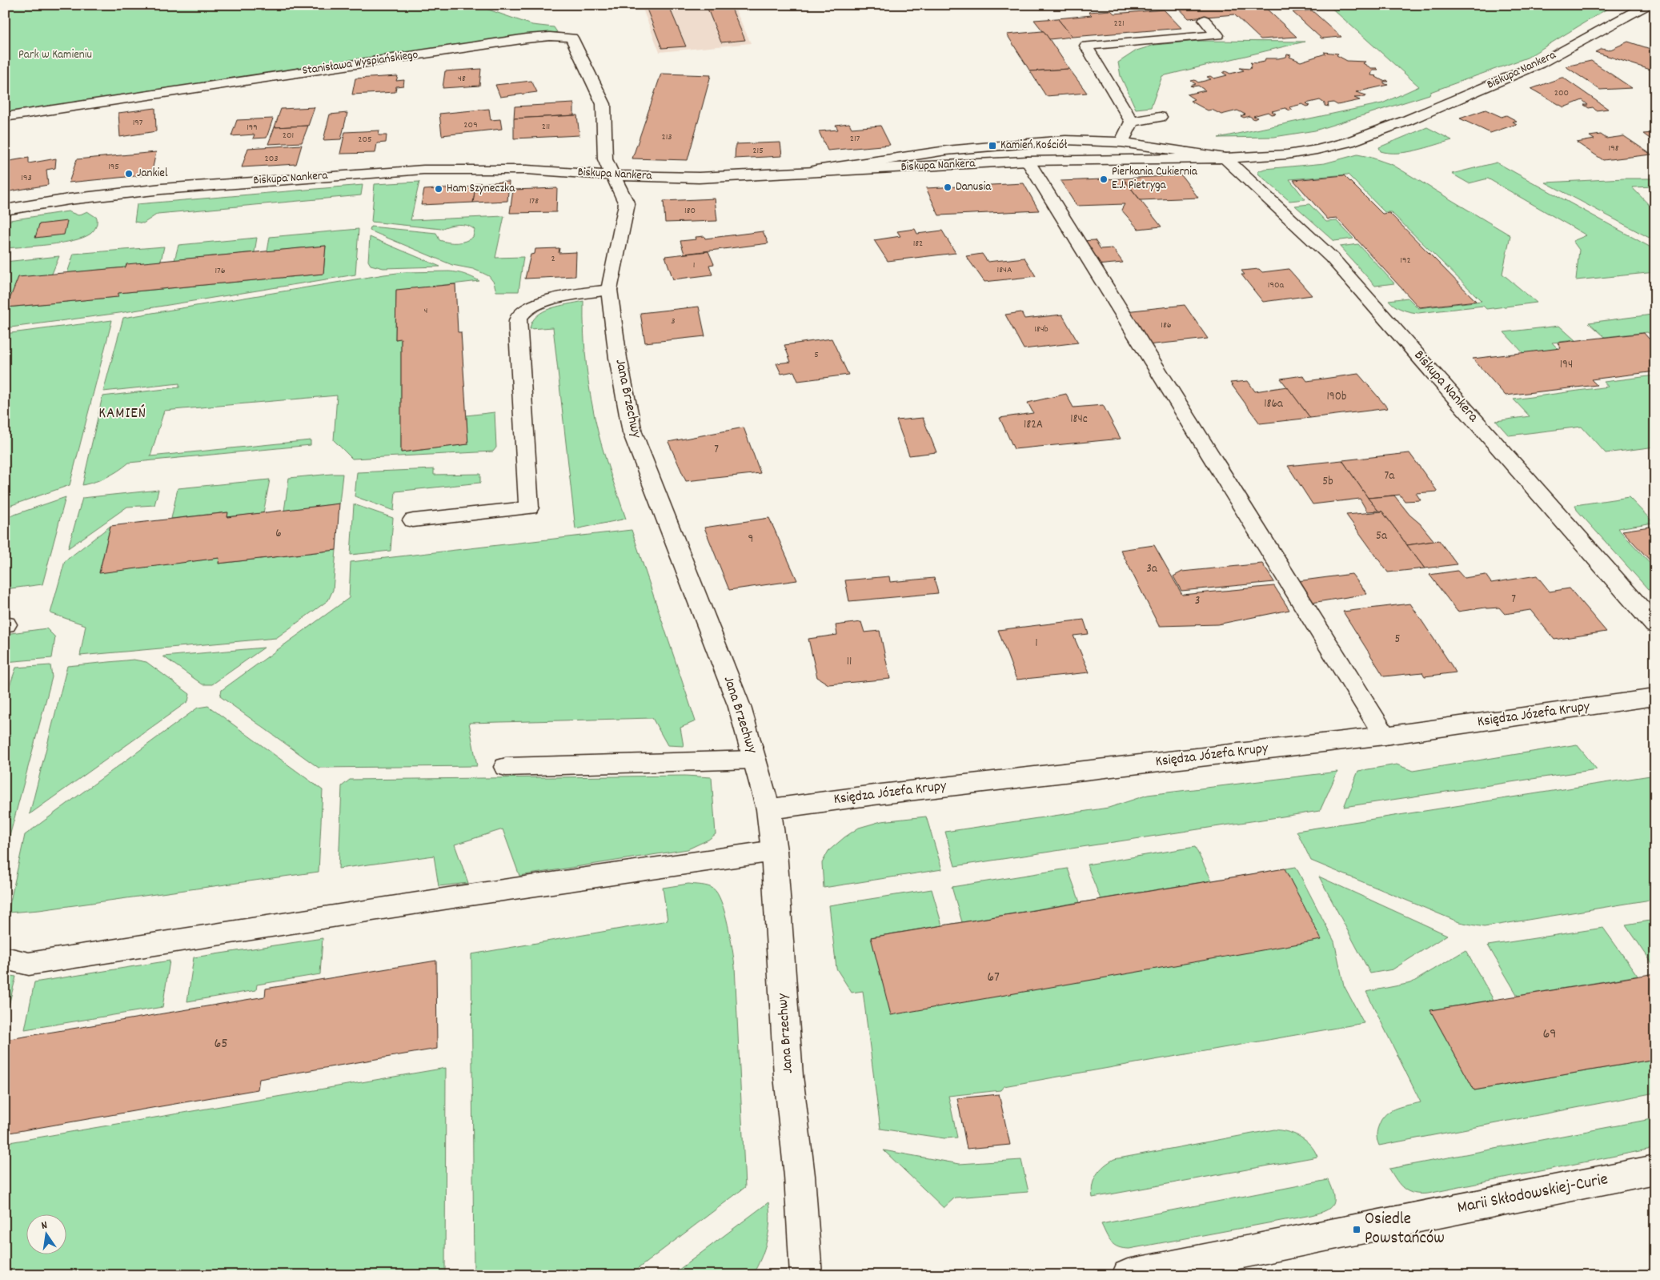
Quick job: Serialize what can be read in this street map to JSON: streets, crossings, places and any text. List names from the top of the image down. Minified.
{"streets":{"street":["Stanisława Wyspiańskiego","Biskupa Nankera","Jana Brzechwy","Księdza Józefa Krupy","Marii Skłodowskiej-Curie"]},"crossings":[["Stanisława Wyspiańskiego","Biskupa Nankera"],["Stanisława Wyspiańskiego","Jana Brzechwy"],["Biskupa Nankera","Jana Brzechwy"],["Jana Brzechwy","Księdza Józefa Krupy"]],"districts":["KAMIEŃ"],"parks":["Park w Kamieniu"],"places":{"transit":["Kamień Kościół","Osiedle Powstańców"],"other":["Jankiel","Pierkania Cukiernia E.J. Pietryga","Danusia","Ham Szyneczka"]},"house_numbers":["221","48","200","197","209","211","199","201","213","217","205","198","215","203","195","193","178","180","182","2","192","1","184A","176","190a","4","3","186","184b","5","194","190b","186a","184c","182A","7","7a","5b","6","5a","9","3a","7","3","5","1","11","67","69","65"],"north":"top"}
